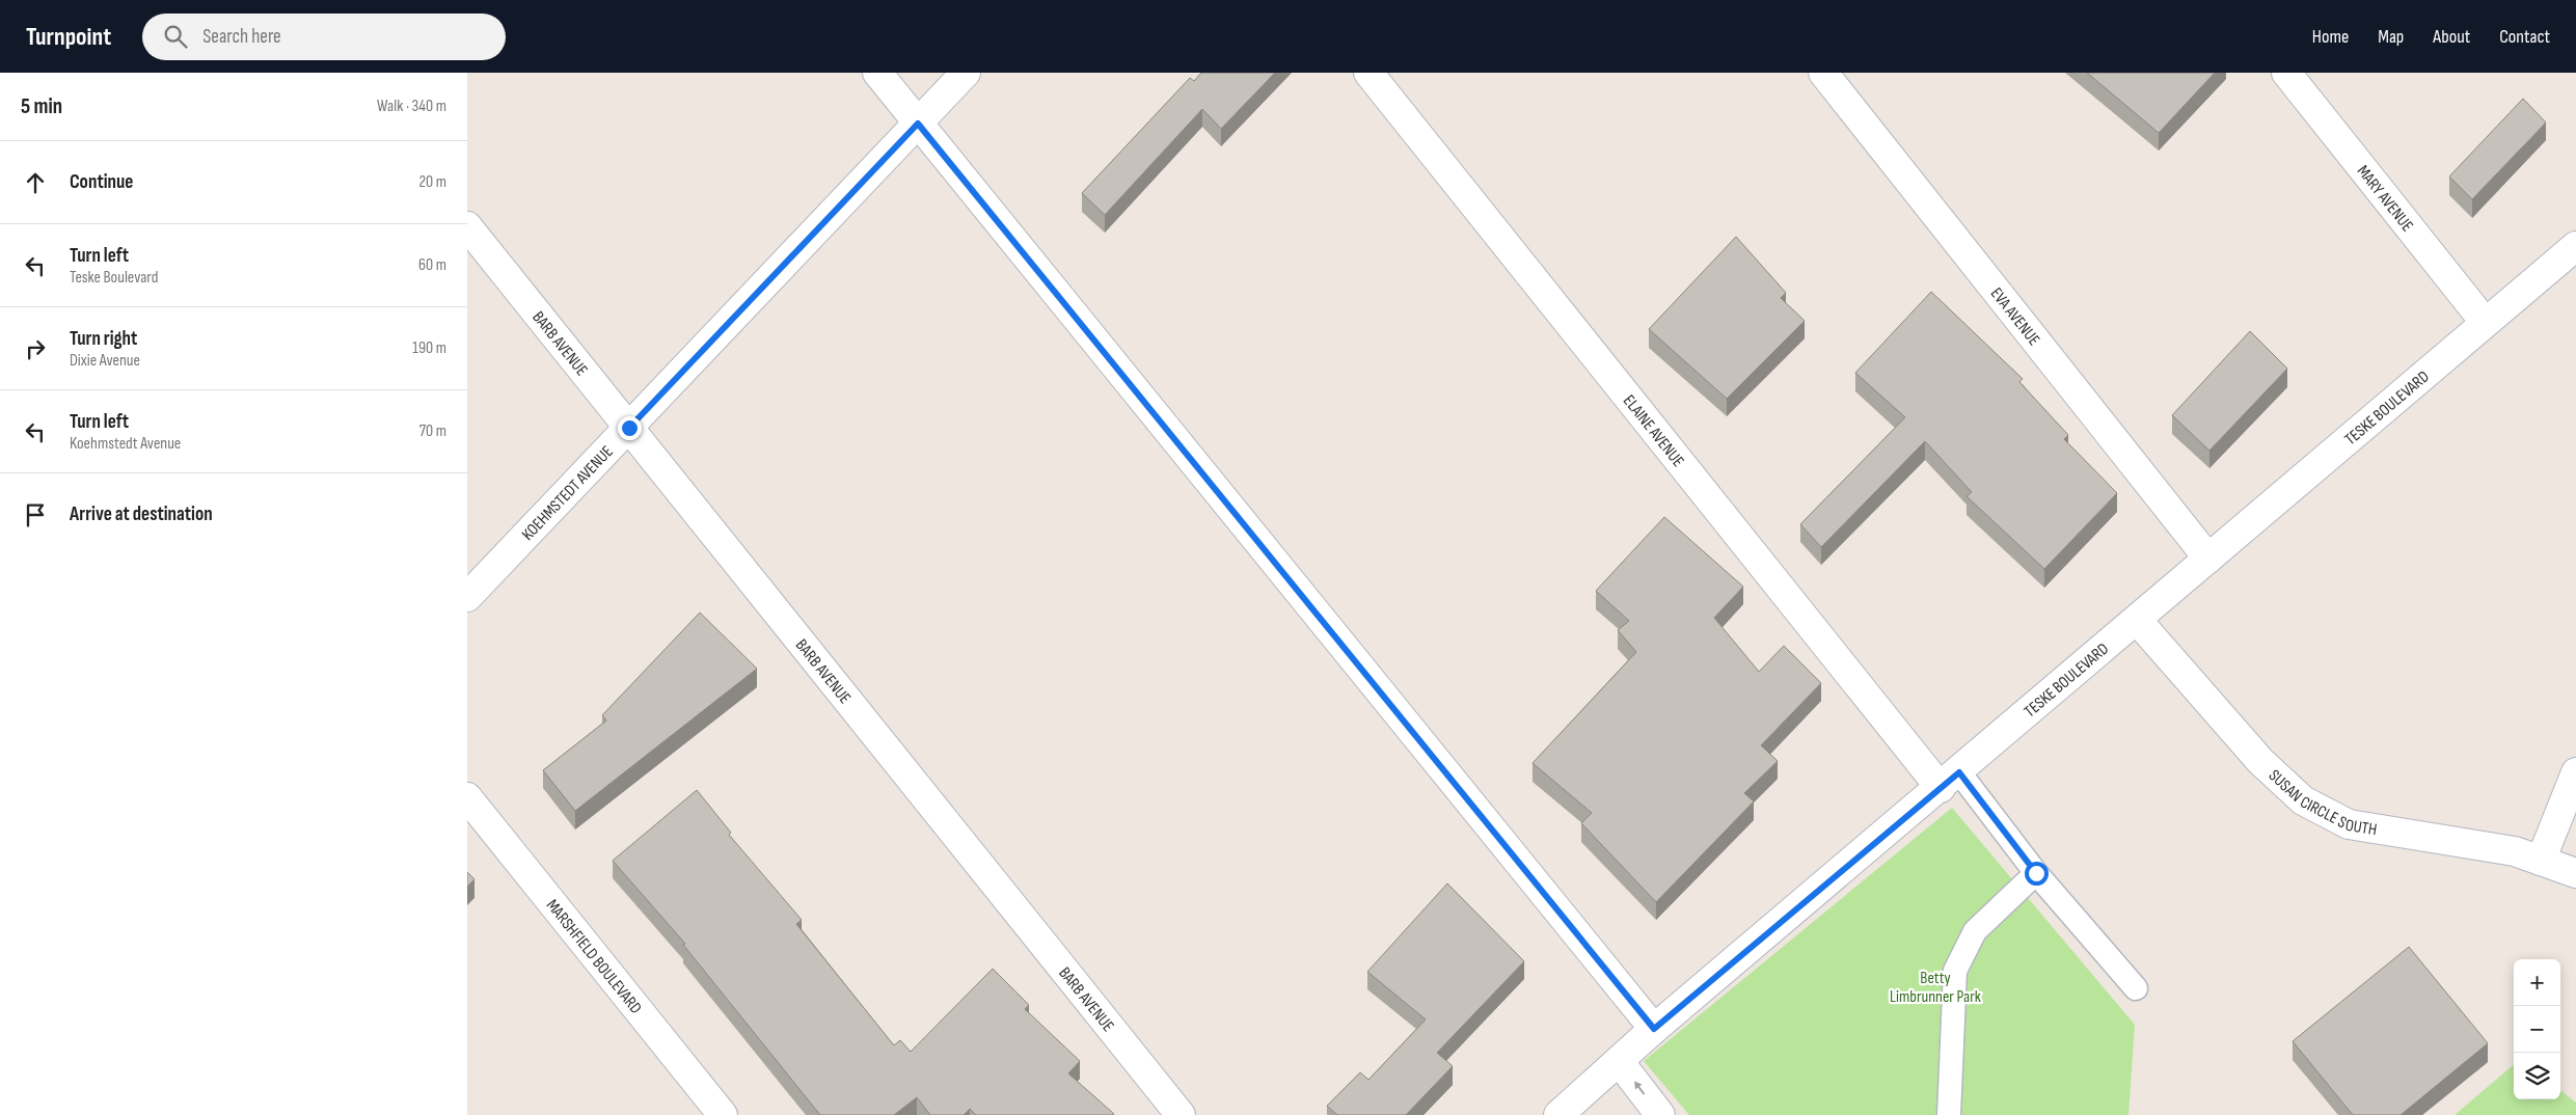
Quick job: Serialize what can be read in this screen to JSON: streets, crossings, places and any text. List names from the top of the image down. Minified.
{"streets":{"street":["MARY AVENUE","EVA AVENUE","BARB AVENUE","TESKE BOULEVARD","ELAINE AVENUE","KOEHMSTEDT AVENUE","SUSAN CIRCLE SOUTH","MARSHFIELD BOULEVARD"]},"crossings":[["MARY AVENUE","TESKE BOULEVARD"],["EVA AVENUE","TESKE BOULEVARD"],["BARB AVENUE","KOEHMSTEDT AVENUE"],["TESKE BOULEVARD","ELAINE AVENUE"],["TESKE BOULEVARD","SUSAN CIRCLE SOUTH"]],"parks":["Betty Limbrunner Park"],"page":{"header":"Turnpoint","search":"Search here","nav":["Home","Map","About","Contact"],"heading":["5 min","Walk · 340 m"],"list":[["Continue","20 m"],["Turn left","Teske Boulevard","60 m"],["Turn right","Dixie Avenue","190 m"],["Turn left","Koehmstedt Avenue","70 m"],"Arrive at destination"],"map_buttons":["+","−"]}}
